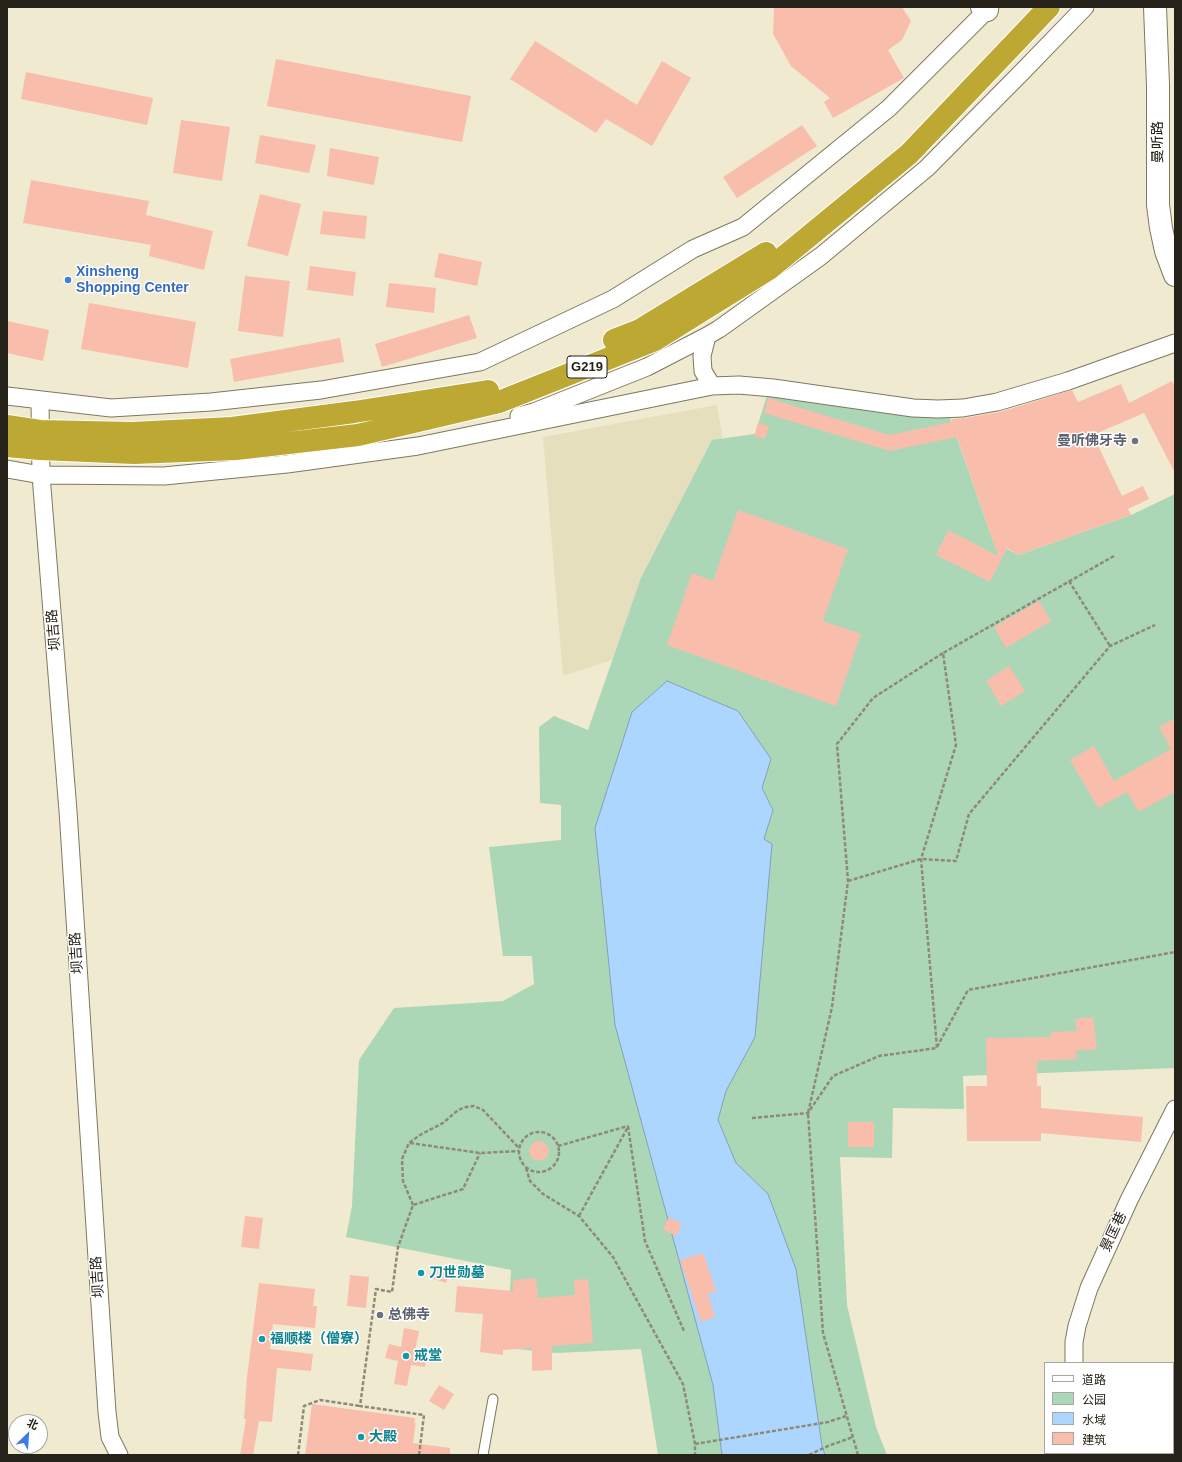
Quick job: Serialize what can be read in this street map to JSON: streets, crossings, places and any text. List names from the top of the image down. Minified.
{"streets":{"highway":["G219"],"street":["曼听路","坝吉路","景匡巷"]},"crossings":[["G219","坝吉路"]],"places":["Xinsheng Shopping Center","曼听佛牙寺","刀世勋墓","总佛寺","福顺楼（僧寮）","戒堂","大殿"],"legend":["道路","公园","水域","建筑"],"north":"top right"}
